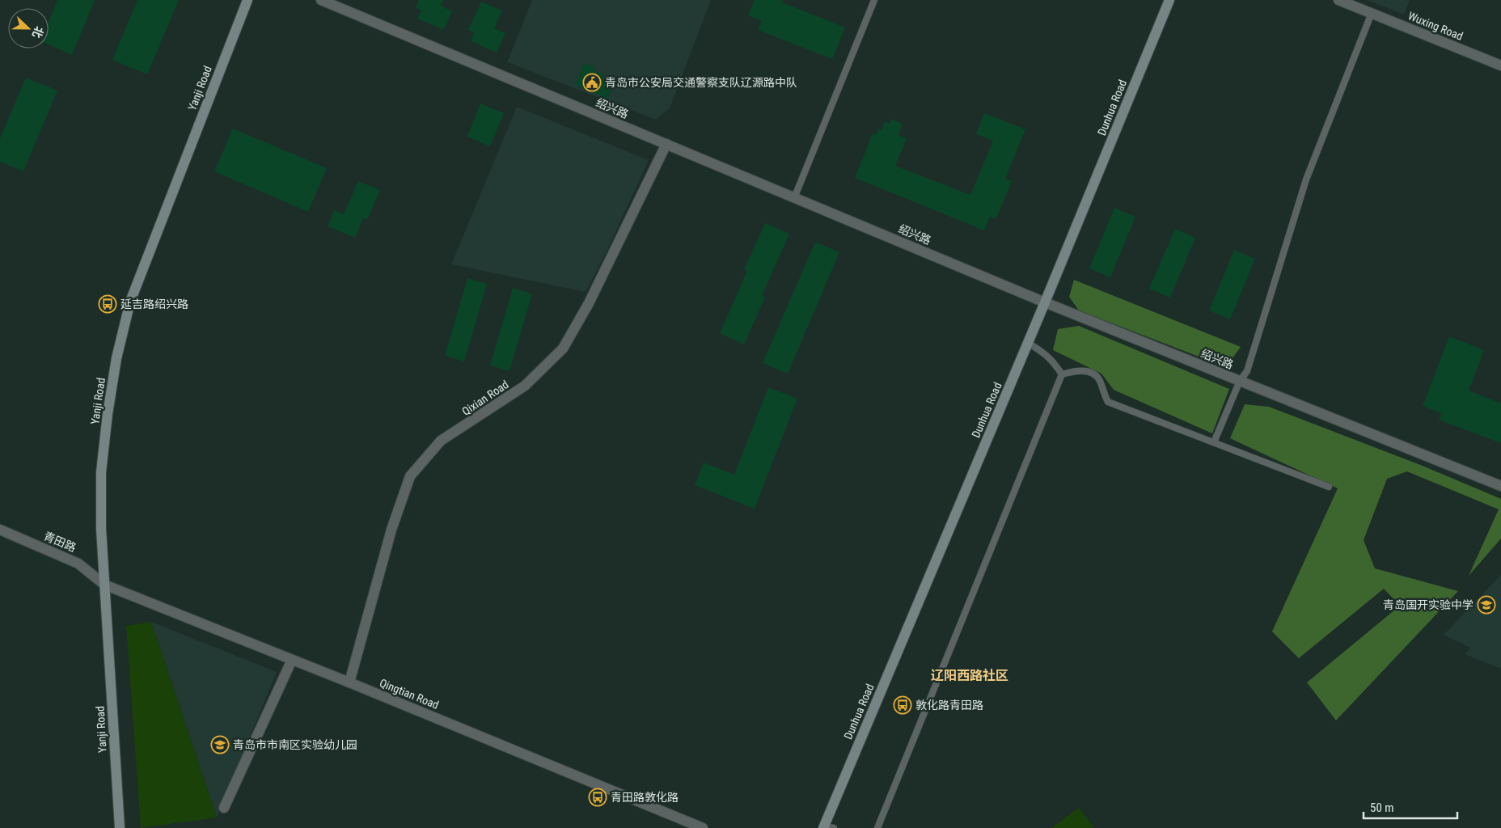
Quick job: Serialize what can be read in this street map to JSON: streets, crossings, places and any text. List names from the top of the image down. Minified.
{"streets":{"main road":["Yanji Road","Dunhua Road"],"street":["Wuxing Road","绍兴路","Qixian Road","青田路","Qingtian Road"]},"crossings":[["Yanji Road","青田路"],["Yanji Road","Qingtian Road"],["Dunhua Road","绍兴路"],["绍兴路","Qixian Road"],["Qixian Road","Qingtian Road"],["青田路","Qingtian Road"]],"districts":["辽阳西路社区"],"places":{"public building":["青岛市公安局交通警察支队辽源路中队"],"bus stop":["延吉路绍兴路","敦化路青田路","青田路敦化路"],"school or university":["青岛国开实验中学","青岛市市南区实验幼儿园"]},"scale_bar":"50 m","north":"right"}
